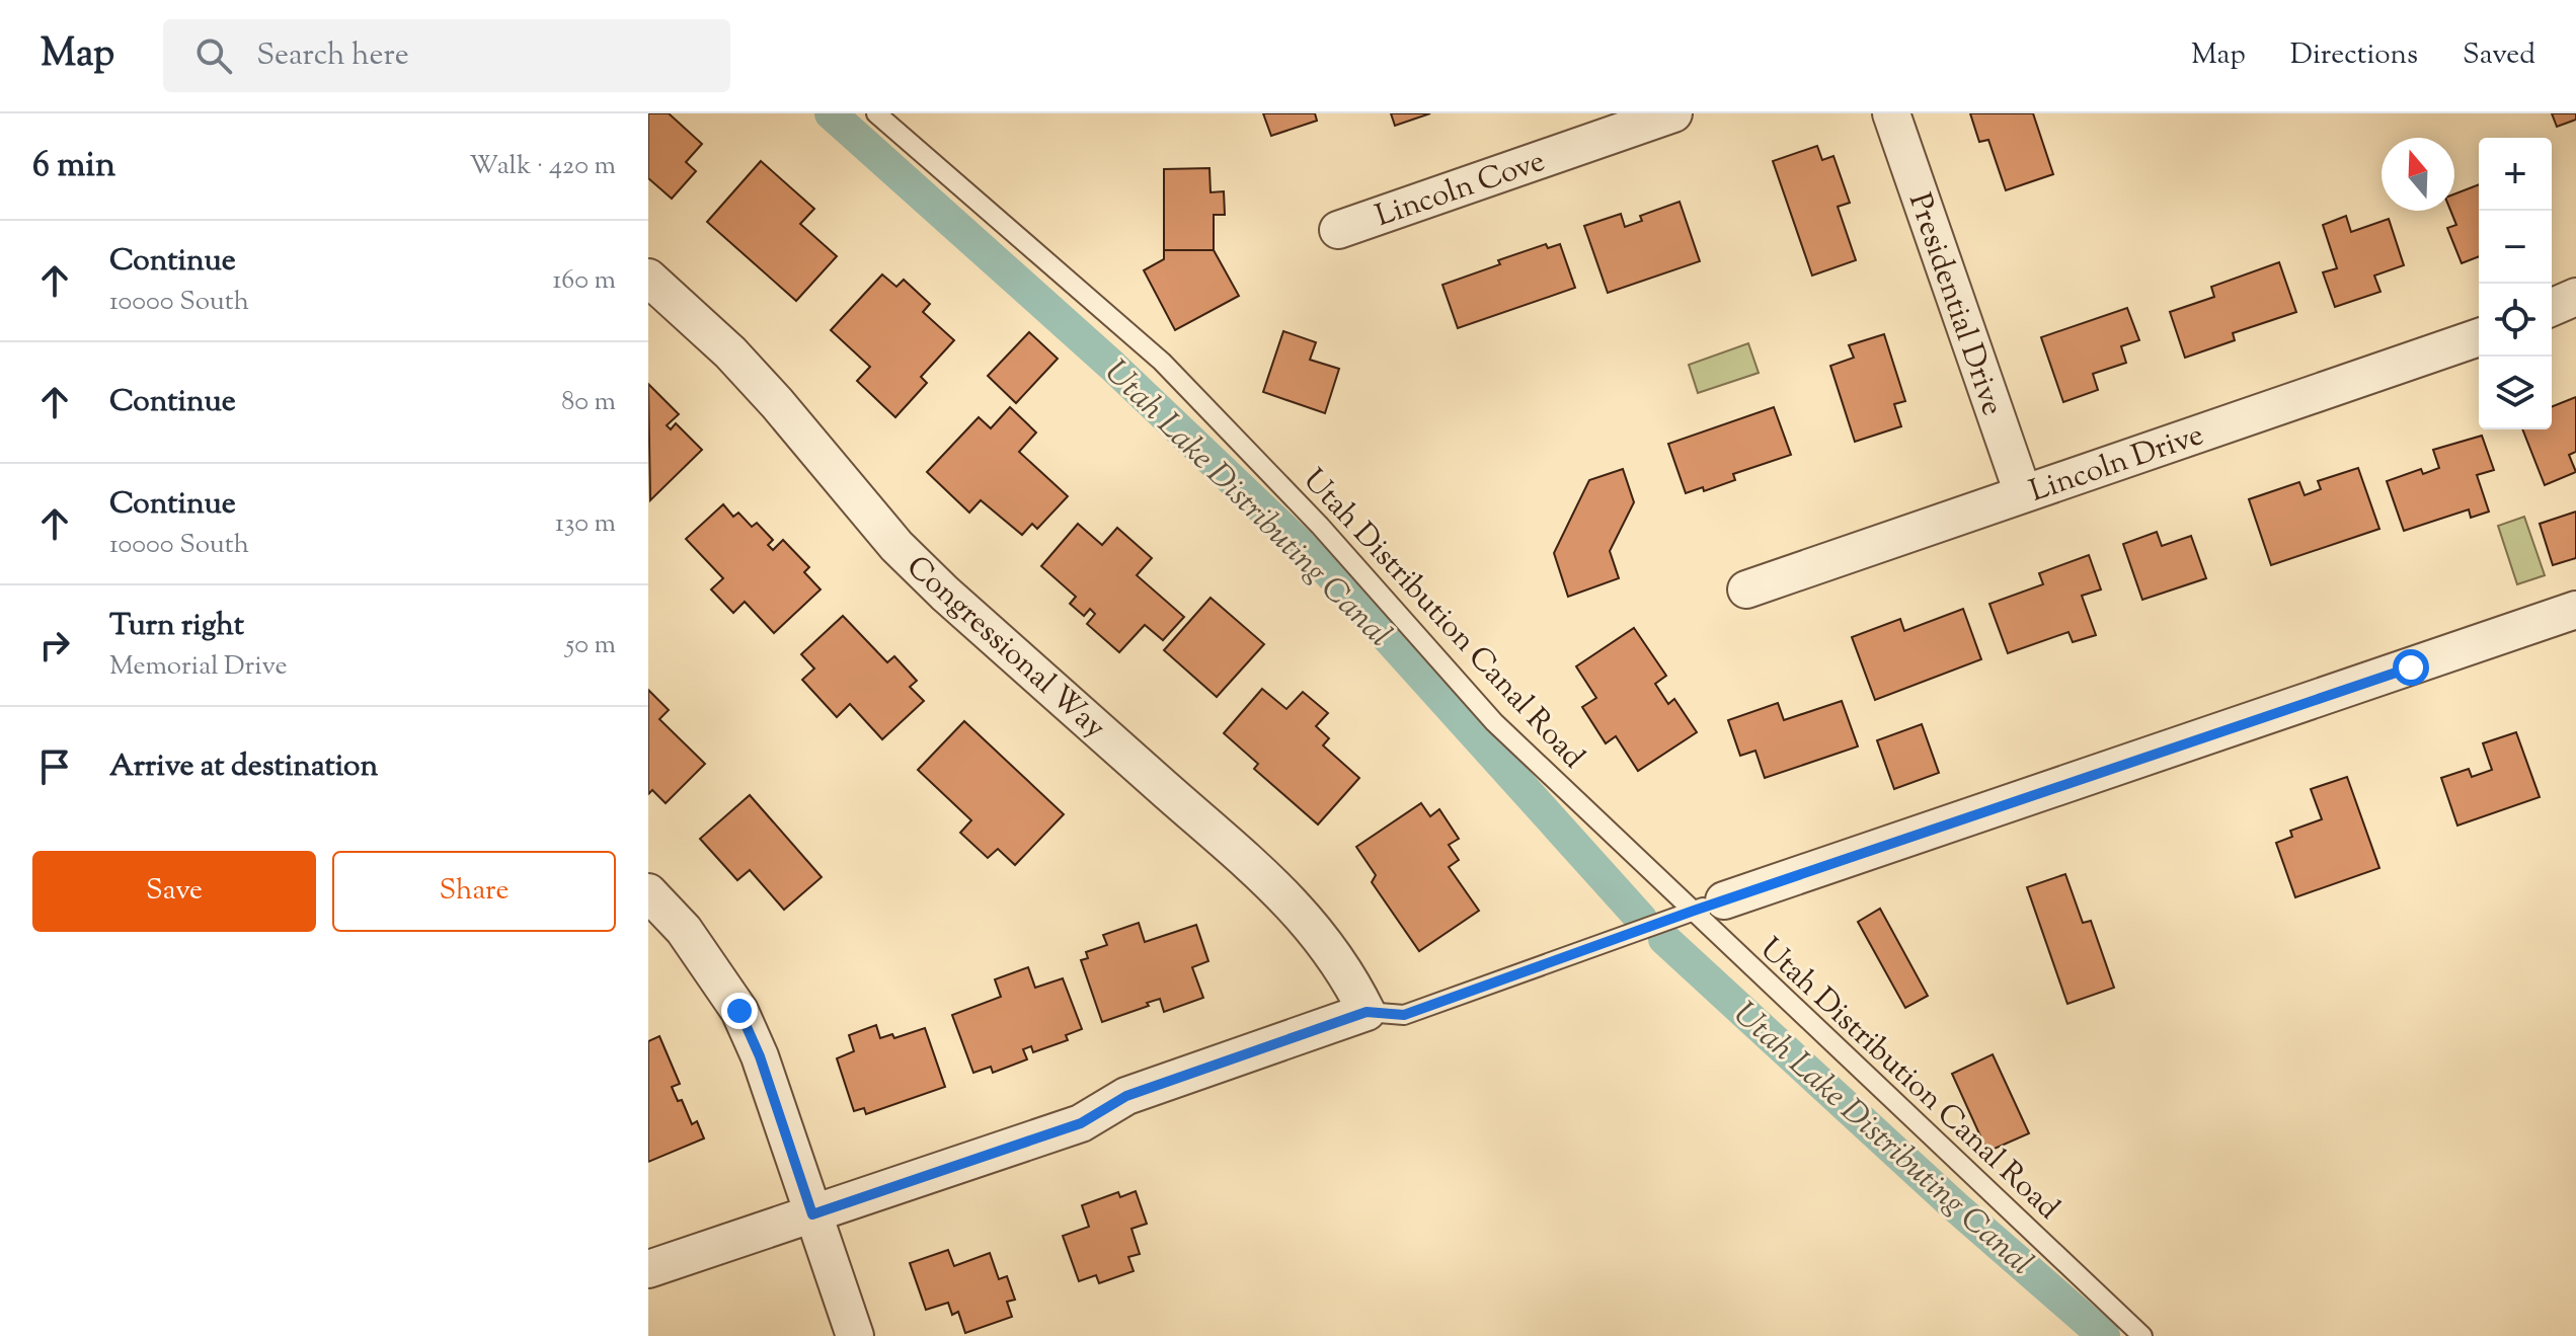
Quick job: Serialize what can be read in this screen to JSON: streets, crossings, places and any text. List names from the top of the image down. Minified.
{"streets":{"street":["Lincoln Cove","Presidential Drive","Lincoln Drive","Congressional Way"],"lane":["Utah Distribution Canal Road"]},"crossings":[["Presidential Drive","Lincoln Drive"]],"water":["Utah Lake Distributing Canal"],"north":"top","page":{"header":"Map","search":"Search here","nav":["Map","Directions","Saved"],"heading":["6 min","Walk · 420 m"],"map_buttons":["+","−"],"list":[["Continue","10000 South","160 m"],["Continue","80 m"],["Continue","10000 South","130 m"],["Turn right","Memorial Drive","50 m"],"Arrive at destination"],"buttons":["Save","Share"]}}
